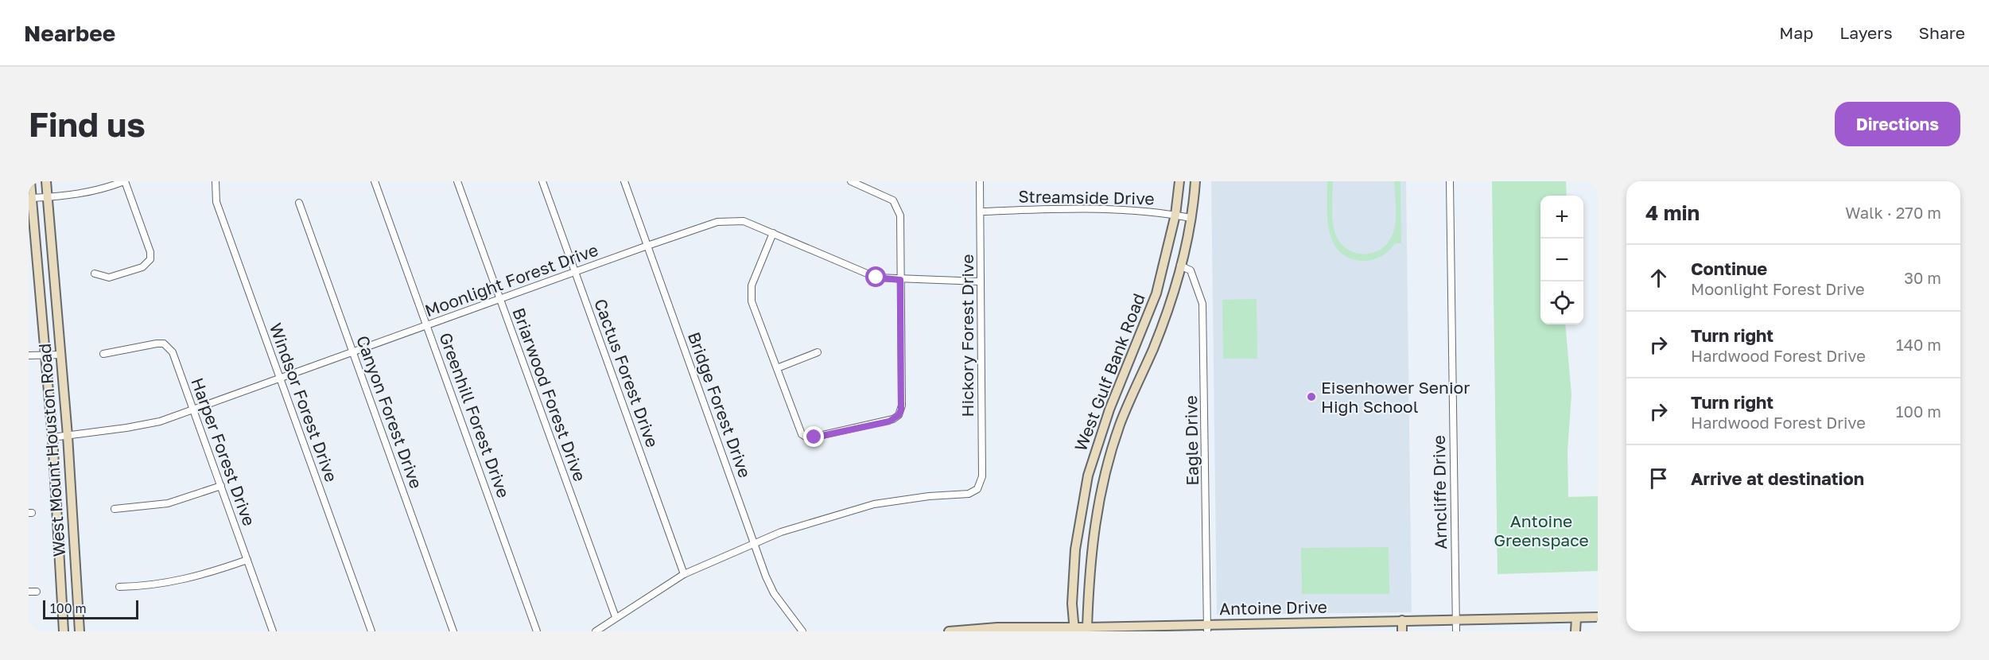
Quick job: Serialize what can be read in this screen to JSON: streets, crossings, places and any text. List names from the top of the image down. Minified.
{"streets":{"main road":["West Gulf Bank Road","West Mount Houston Road","Antoine Drive"],"street":["Streamside Drive","Moonlight Forest Drive","Hickory Forest Drive","Cactus Forest Drive","Briarwood Forest Drive","Windsor Forest Drive","Bridge Forest Drive","Canyon Forest Drive","Greenhill Forest Drive","Eagle Drive","Harper Forest Drive","Arncliffe Drive"]},"crossings":[["Streamside Drive","Hickory Forest Drive"],["Streamside Drive","West Gulf Bank Road"],["Moonlight Forest Drive","Hickory Forest Drive"],["Moonlight Forest Drive","Cactus Forest Drive"],["Moonlight Forest Drive","Briarwood Forest Drive"],["Moonlight Forest Drive","Windsor Forest Drive"],["Moonlight Forest Drive","Bridge Forest Drive"],["Moonlight Forest Drive","Canyon Forest Drive"],["Moonlight Forest Drive","Greenhill Forest Drive"],["Moonlight Forest Drive","West Mount Houston Road"],["Moonlight Forest Drive","Harper Forest Drive"],["Hickory Forest Drive","Bridge Forest Drive"],["West Gulf Bank Road","Eagle Drive"],["West Gulf Bank Road","Antoine Drive"],["Eagle Drive","Antoine Drive"],["Arncliffe Drive","Antoine Drive"]],"parks":["Antoine Greenspace"],"places":["Eisenhower Senior High School"],"scale_bar":"100 m","page":{"header":"Nearbee","nav":["Map","Layers","Share"],"buttons":"Directions","title":"Find us","heading":["4 min","Walk · 270 m"],"map_buttons":["+","−"],"list":[["Continue","Moonlight Forest Drive","30 m"],["Turn right","Hardwood Forest Drive","140 m"],["Turn right","Hardwood Forest Drive","100 m"],"Arrive at destination"],"scale":"100 m"}}
